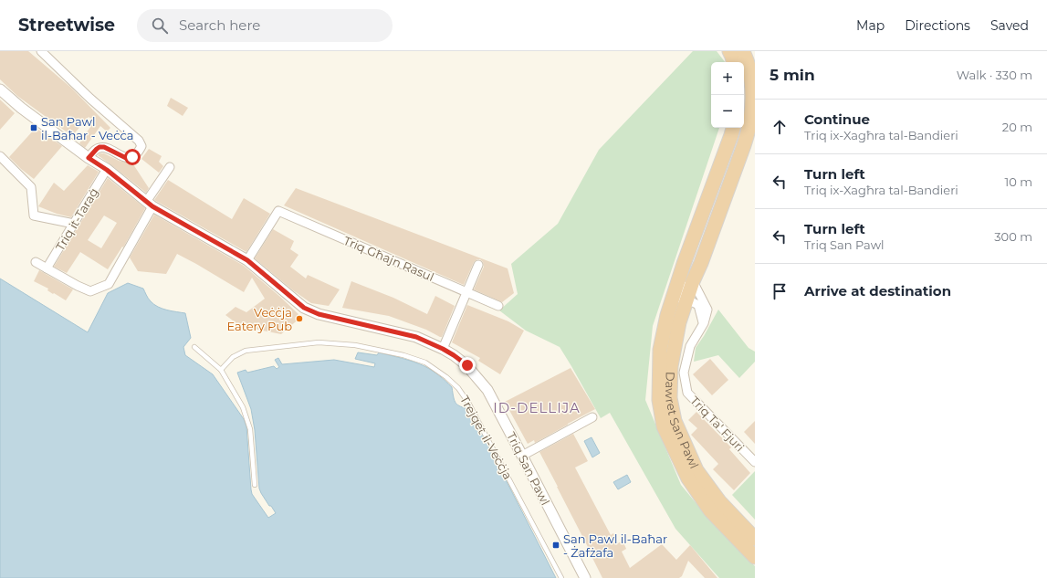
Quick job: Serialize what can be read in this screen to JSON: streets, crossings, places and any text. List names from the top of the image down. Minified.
{"streets":{"highway":["Dawret San Pawl"],"street":["Triq it-Taraġ","Triq Għajn Rasul","Triq Ta' Fjuri","Triq San Pawl"],"lane":["Trejqet il-Veċċja"]},"crossings":[["Triq it-Taraġ","Triq San Pawl"],["Triq Għajn Rasul","Triq San Pawl"],["Dawret San Pawl","Triq Ta' Fjuri"]],"districts":["ID-DELLIJA"],"places":{"transit":["San Pawl il-Baħar - Veċċa","San Pawl il-Baħar - Żafżafa"],"other":["Veċċja Eatery Pub"]},"page":{"header":"Streetwise","search":"Search here","nav":["Map","Directions","Saved"],"heading":["5 min","Walk · 330 m"],"map_buttons":["+","−"],"list":[["Continue","Triq ix-Xagħra tal-Bandieri","20 m"],["Turn left","Triq ix-Xagħra tal-Bandieri","10 m"],["Turn left","Triq San Pawl","300 m"],"Arrive at destination"]}}
